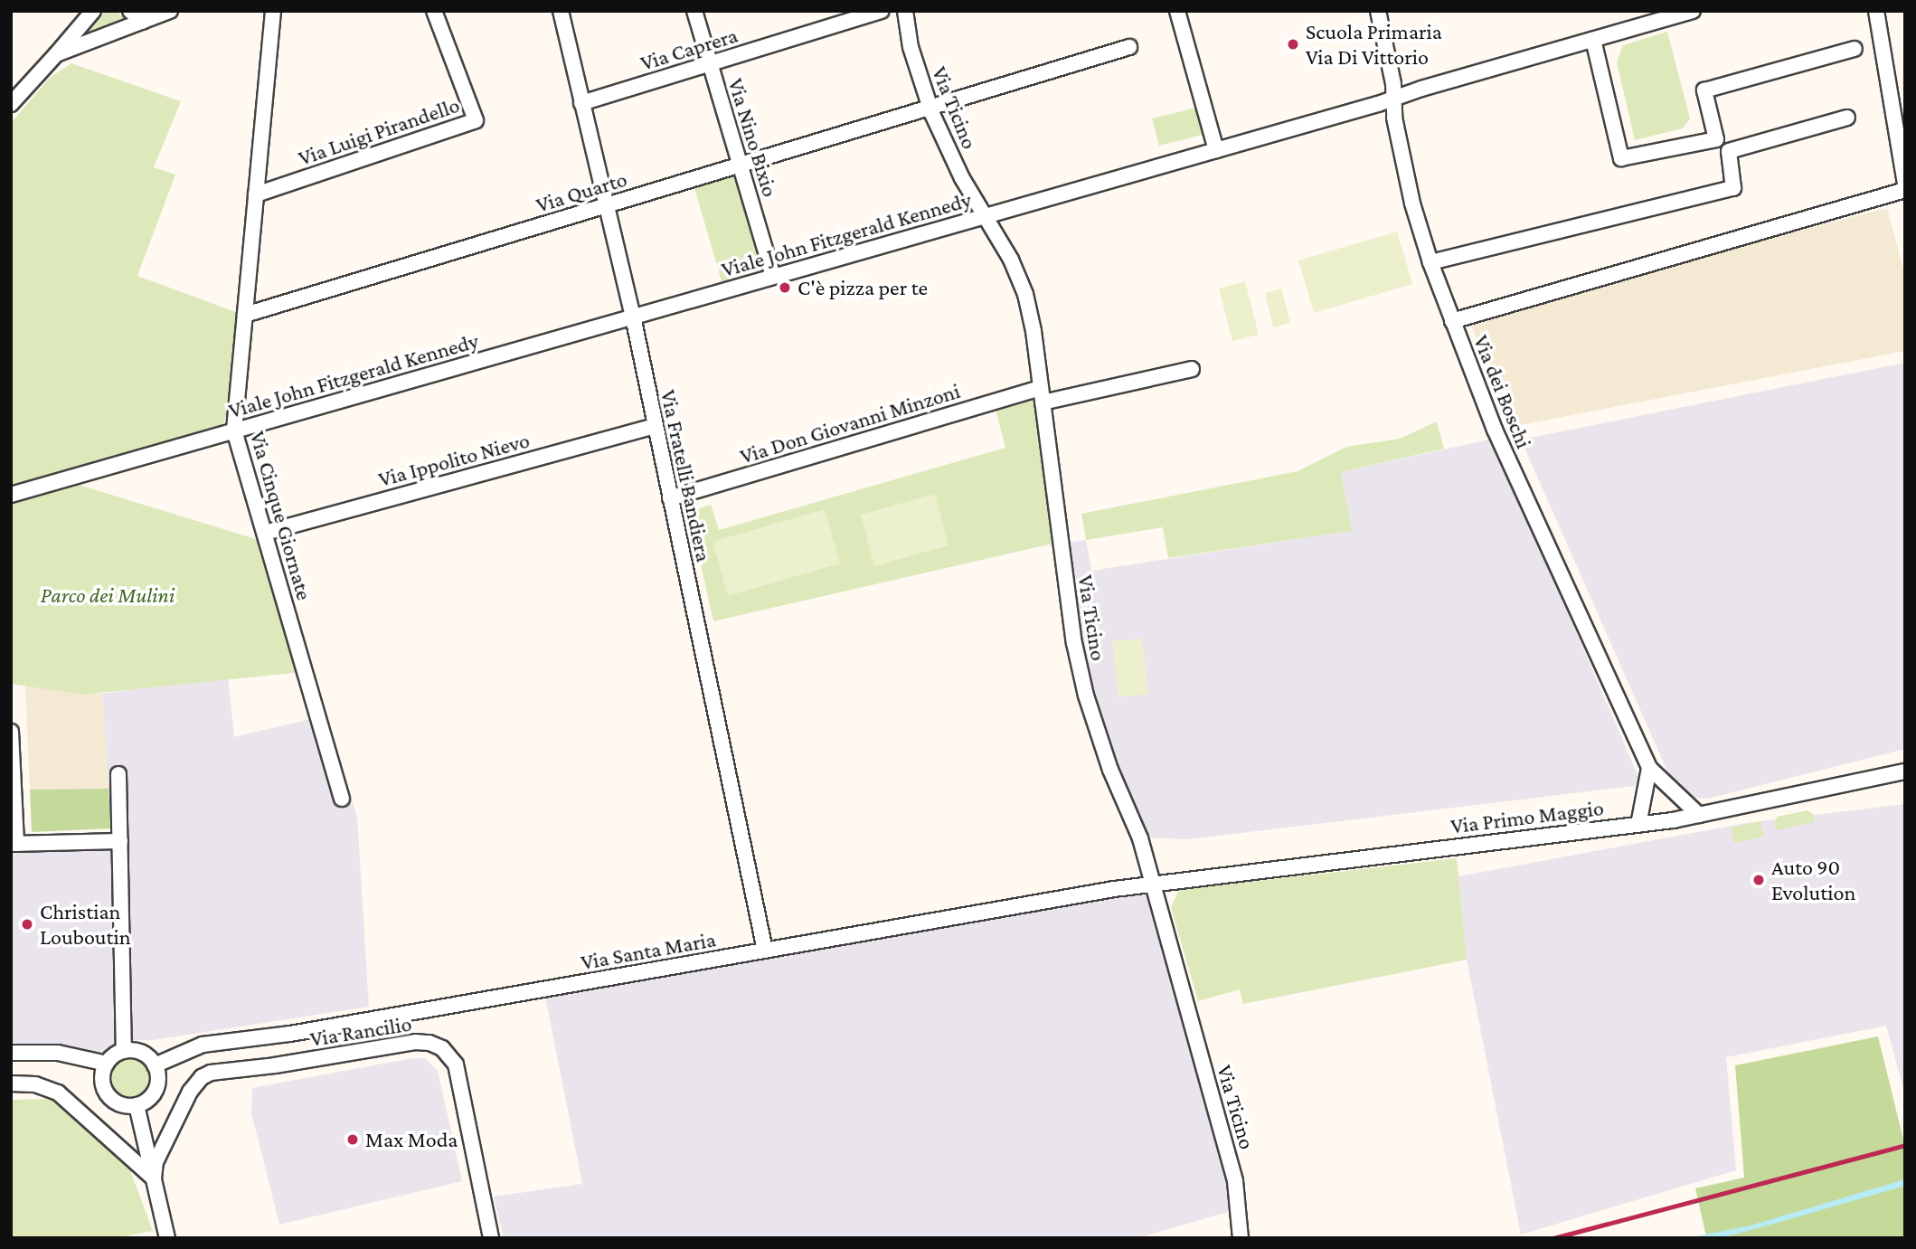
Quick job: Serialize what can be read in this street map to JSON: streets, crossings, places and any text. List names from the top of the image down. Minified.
{"streets":{"street":["Via Caprera","Via Ticino","Via Luigi Pirandello","Via Nino Bixio","Via Quarto","Viale John Fitzgerald Kennedy","Via dei Boschi","Via Don Giovanni Minzoni","Via Ippolito Nievo","Via Fratelli Bandiera","Via Cinque Giornate","Via Primo Maggio","Via Santa Maria","Via Rancilio"]},"crossings":[["Via Caprera","Via Nino Bixio"],["Via Caprera","Via Fratelli Bandiera"],["Via Ticino","Via Quarto"],["Via Ticino","Viale John Fitzgerald Kennedy"],["Via Ticino","Via Don Giovanni Minzoni"],["Via Ticino","Via Primo Maggio"],["Via Ticino","Via Santa Maria"],["Via Luigi Pirandello","Via Cinque Giornate"],["Via Nino Bixio","Via Quarto"],["Via Nino Bixio","Viale John Fitzgerald Kennedy"],["Via Quarto","Via Fratelli Bandiera"],["Via Quarto","Via Cinque Giornate"],["Viale John Fitzgerald Kennedy","Via dei Boschi"],["Viale John Fitzgerald Kennedy","Via Fratelli Bandiera"],["Viale John Fitzgerald Kennedy","Via Cinque Giornate"],["Via dei Boschi","Via Primo Maggio"],["Via Don Giovanni Minzoni","Via Fratelli Bandiera"],["Via Ippolito Nievo","Via Fratelli Bandiera"],["Via Ippolito Nievo","Via Cinque Giornate"],["Via Fratelli Bandiera","Via Santa Maria"],["Via Primo Maggio","Via Santa Maria"]],"parks":["Parco dei Mulini"],"places":["Scuola Primaria Via Di Vittorio","C'è pizza per te","Auto 90 Evolution","Christian Louboutin","Max Moda"]}
